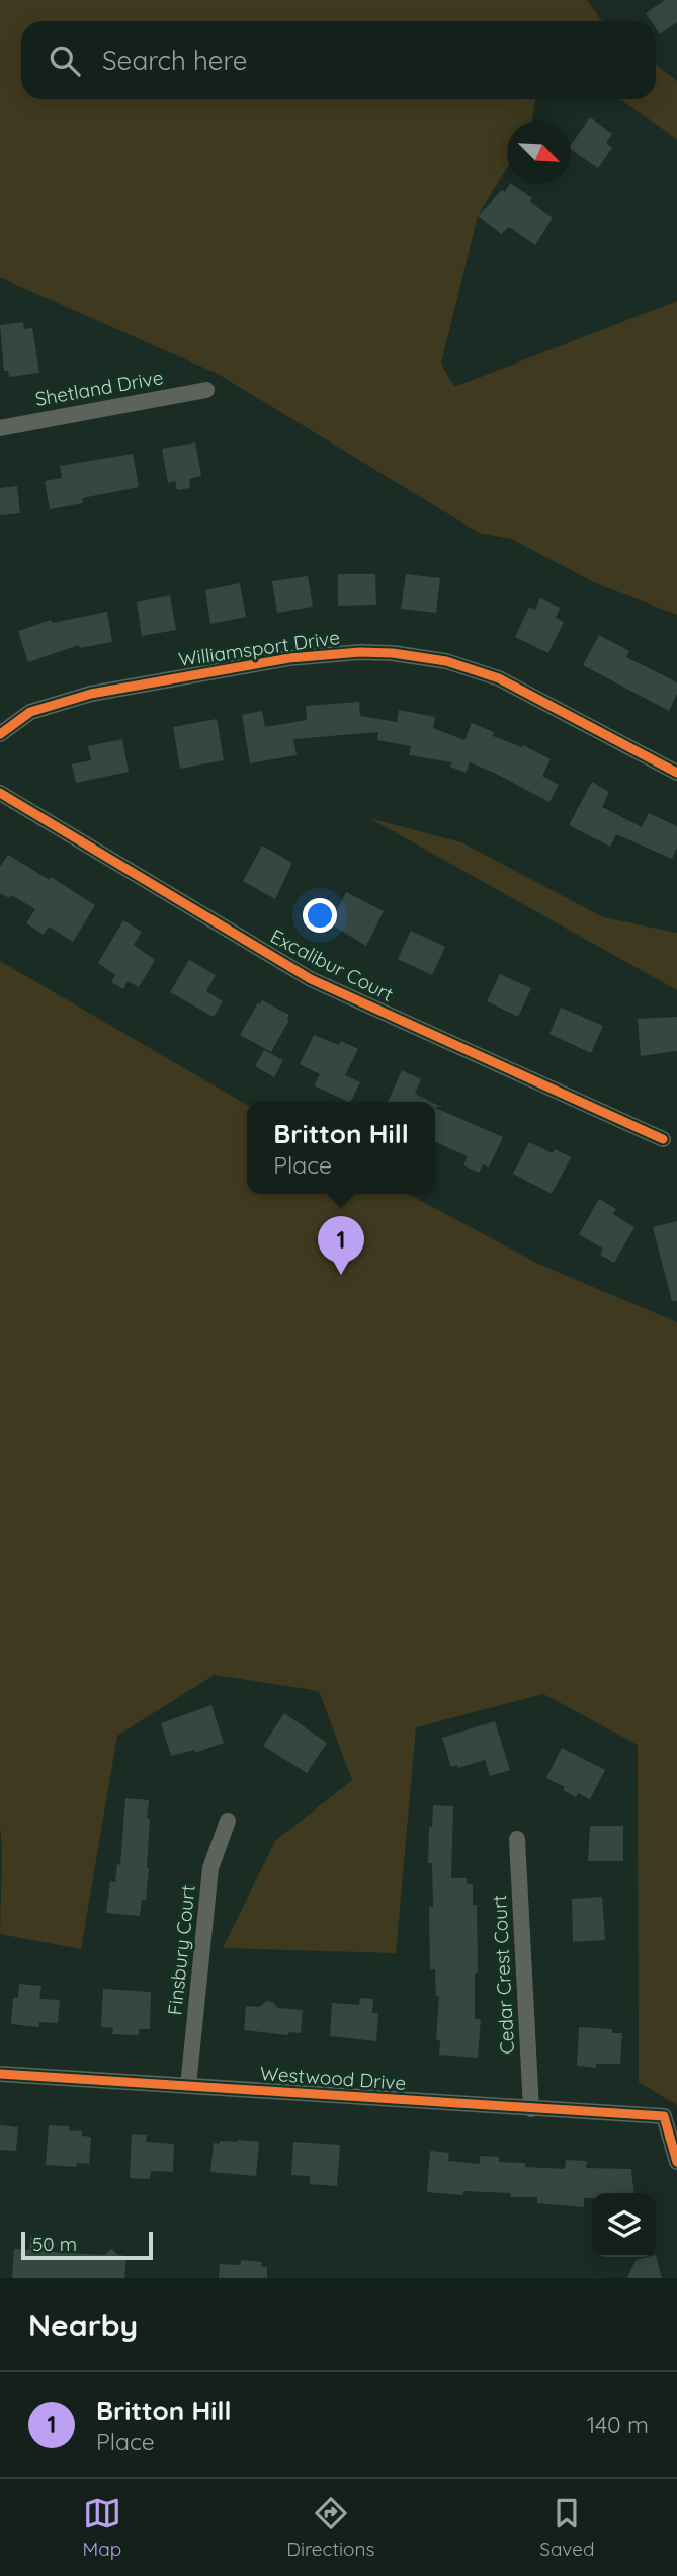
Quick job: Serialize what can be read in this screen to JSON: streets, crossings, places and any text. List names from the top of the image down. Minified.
{"streets":{"street":["Shetland Drive","Williamsport Drive","Excalibur Court","Finsbury Court","Cedar Crest Court","Westwood Drive"]},"crossings":[["Finsbury Court","Westwood Drive"],["Cedar Crest Court","Westwood Drive"]],"scale_bar":"50 m","north":"bottom right","page":{"search":"Search here","popup":["Britton Hill","Place"],"pins":"1","scale":"50 m","heading":"Nearby","list":[{"mark":"1","name":"Britton Hill","note":"Place","value":"140 m"}],"nav":["Map","Directions","Saved"]}}
